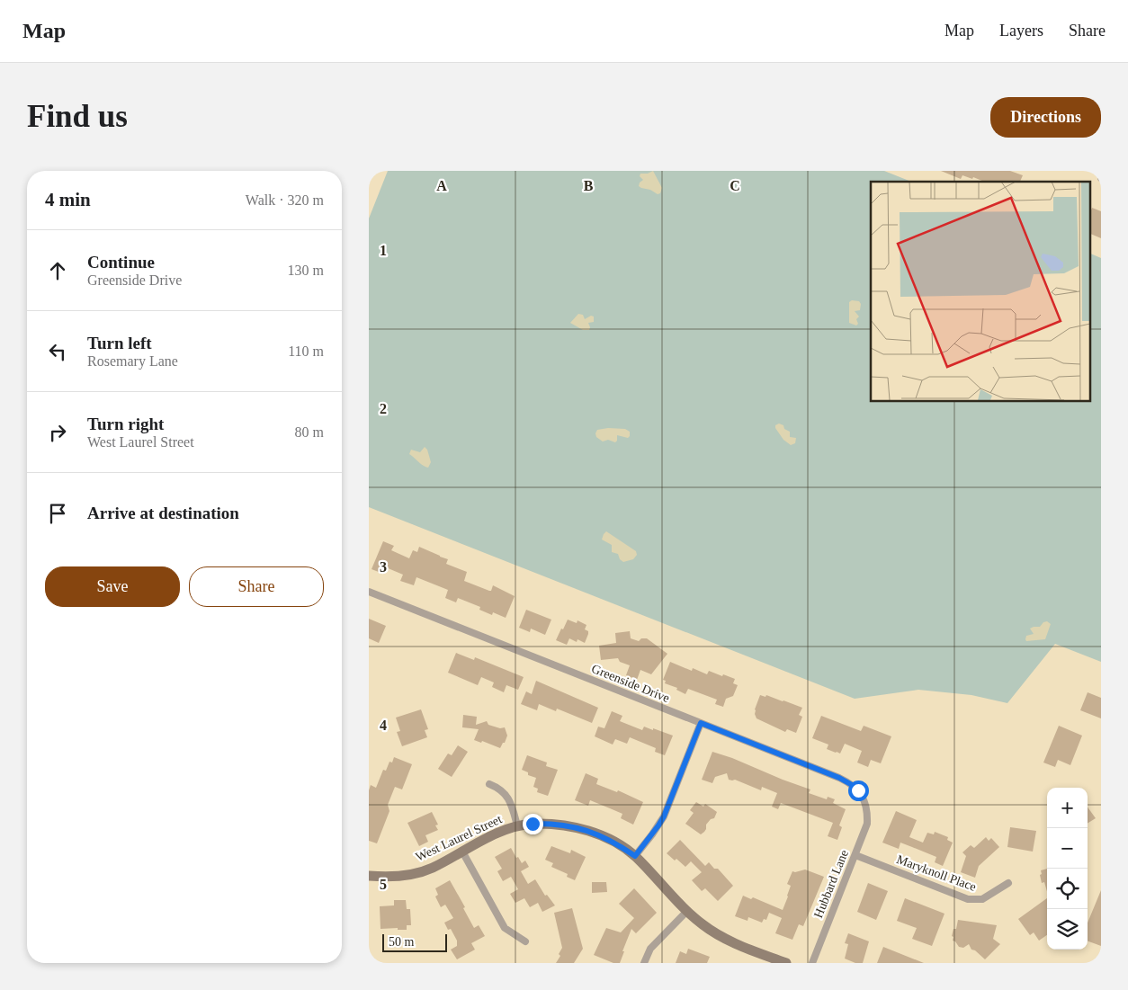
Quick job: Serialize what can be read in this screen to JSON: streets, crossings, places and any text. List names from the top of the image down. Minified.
{"streets":{"street":["Greenside Drive","West Laurel Street","Maryknoll Place","Hubbard Lane"]},"crossings":[["Greenside Drive","Hubbard Lane"],["Maryknoll Place","Hubbard Lane"]],"scale_bar":"50 m","page":{"header":"Map","nav":["Map","Layers","Share"],"buttons":["Directions",["Save","Share"]],"title":"Find us","heading":["4 min","Walk · 320 m"],"list":[["Continue","Greenside Drive","130 m"],["Turn left","Rosemary Lane","110 m"],["Turn right","West Laurel Street","80 m"],"Arrive at destination"],"map_buttons":["+","−"],"scale":"50 m"},"grid":{"columns":["A","B","C"],"rows":["1","2","3","4","5"]}}
